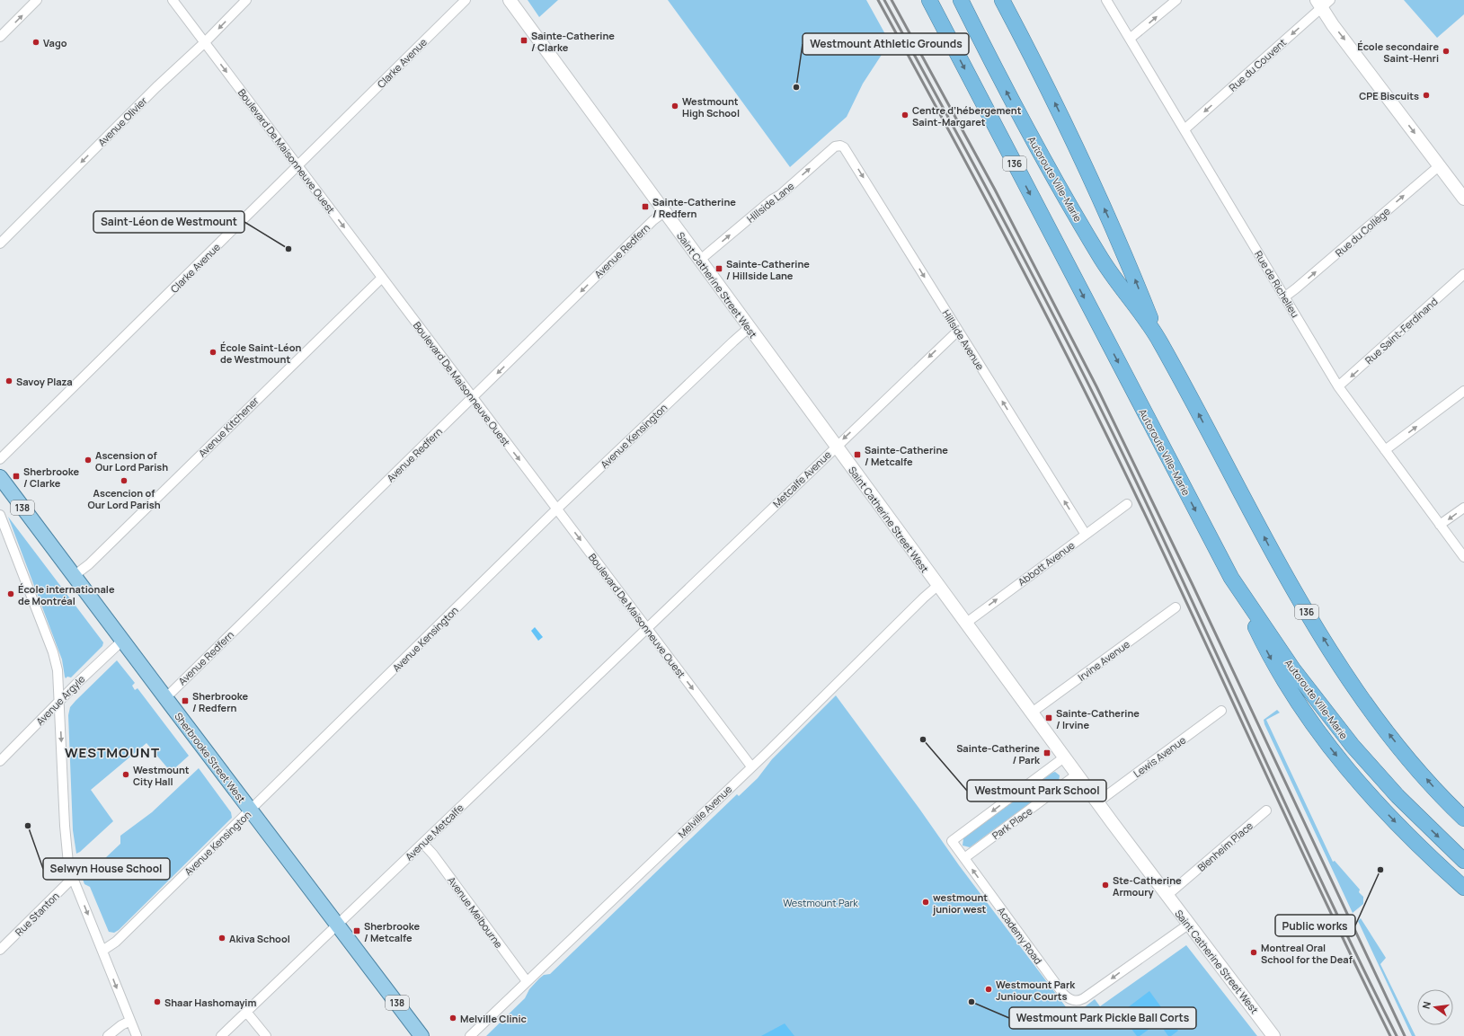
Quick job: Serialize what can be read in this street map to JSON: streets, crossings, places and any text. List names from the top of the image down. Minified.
{"streets":{"highway":["136","Autoroute Ville-Marie"],"main road":["Saint Catherine Street West","138","Sherbrooke Street West"],"street":["Clarke Avenue","Rue du Couvent","Avenue Olivier","Boulevard De Maisonneuve Ouest","Hillside Lane","Rue du Collège","Avenue Redfern","Rue de Richelieu","Rue Saint-Ferdinand","Hillside Avenue","Avenue Kitchener","Avenue Kensington","Metcalfe Avenue","Abbott Avenue","Irvine Avenue","Avenue Argyle","Lewis Avenue","Melville Avenue","Park Place","Avenue Metcalfe","Blenheim Place","Avenue Melbourne","Rue Stanton","Academy Road"]},"crossings":[["Clarke Avenue","Boulevard De Maisonneuve Ouest"],["Rue du Couvent","Rue de Richelieu"],["Avenue Olivier","Boulevard De Maisonneuve Ouest"],["Boulevard De Maisonneuve Ouest","Avenue Redfern"],["Boulevard De Maisonneuve Ouest","Avenue Kitchener"],["Boulevard De Maisonneuve Ouest","Avenue Kensington"],["Boulevard De Maisonneuve Ouest","Metcalfe Avenue"],["Boulevard De Maisonneuve Ouest","Melville Avenue"],["Boulevard De Maisonneuve Ouest","Avenue Metcalfe"],["Hillside Lane","Saint Catherine Street West"],["Hillside Lane","Hillside Avenue"],["Rue du Collège","Rue de Richelieu"],["Avenue Redfern","Saint Catherine Street West"],["Avenue Redfern","Sherbrooke Street West"],["Rue de Richelieu","Rue Saint-Ferdinand"],["Saint Catherine Street West","Avenue Kensington"],["Saint Catherine Street West","Metcalfe Avenue"],["Saint Catherine Street West","Abbott Avenue"],["Saint Catherine Street West","Irvine Avenue"],["Saint Catherine Street West","Lewis Avenue"],["Saint Catherine Street West","Melville Avenue"],["Saint Catherine Street West","Park Place"],["Saint Catherine Street West","Blenheim Place"],["Saint Catherine Street West","Academy Road"],["Hillside Avenue","Metcalfe Avenue"],["Hillside Avenue","Abbott Avenue"],["Avenue Kitchener","Sherbrooke Street West"],["Avenue Kensington","Sherbrooke Street West"],["Metcalfe Avenue","Avenue Metcalfe"],["Avenue Argyle","Sherbrooke Street West"],["Sherbrooke Street West","Avenue Metcalfe"],["Melville Avenue","Avenue Melbourne"],["Park Place","Academy Road"],["Avenue Metcalfe","Avenue Melbourne"]],"one_way":["Rue du Couvent","Avenue Olivier","Boulevard De Maisonneuve Ouest","Hillside Lane","Rue du Collège","Avenue Redfern","Rue Saint-Ferdinand","Metcalfe Avenue","Abbott Avenue"],"districts":["WESTMOUNT"],"parks":["Westmount Park"],"places":{"transit":["Sainte-Catherine / Clarke","Sainte-Catherine / Redfern","Sainte-Catherine / Hillside Lane","Sainte-Catherine / Metcalfe","Sherbrooke / Clarke","Sherbrooke / Redfern","Sainte-Catherine / Irvine","Sainte-Catherine / Park","Sherbrooke / Metcalfe"],"other":["Vago","École secondaire Saint-Henri","Westmount Athletic Grounds","CPE Biscuits","Westmount High School","Centre d’hébergement Saint-Margaret","Saint-Léon de Westmount","École Saint-Léon de Westmount","Savoy Plaza","Ascension of Our Lord Parish","Ascencion of Our Lord Parish","École internationale de Montréal","Westmount Park School","Westmount City Hall","Selwyn House School","Public works","Ste-Catherine Armoury","westmount junior west","Akiva School","Montreal Oral School for the Deaf","Westmount Park Juniour Courts","Shaar Hashomayim","Westmount Park Pickle Ball Corts","Melville Clinic"]},"north":"left"}
